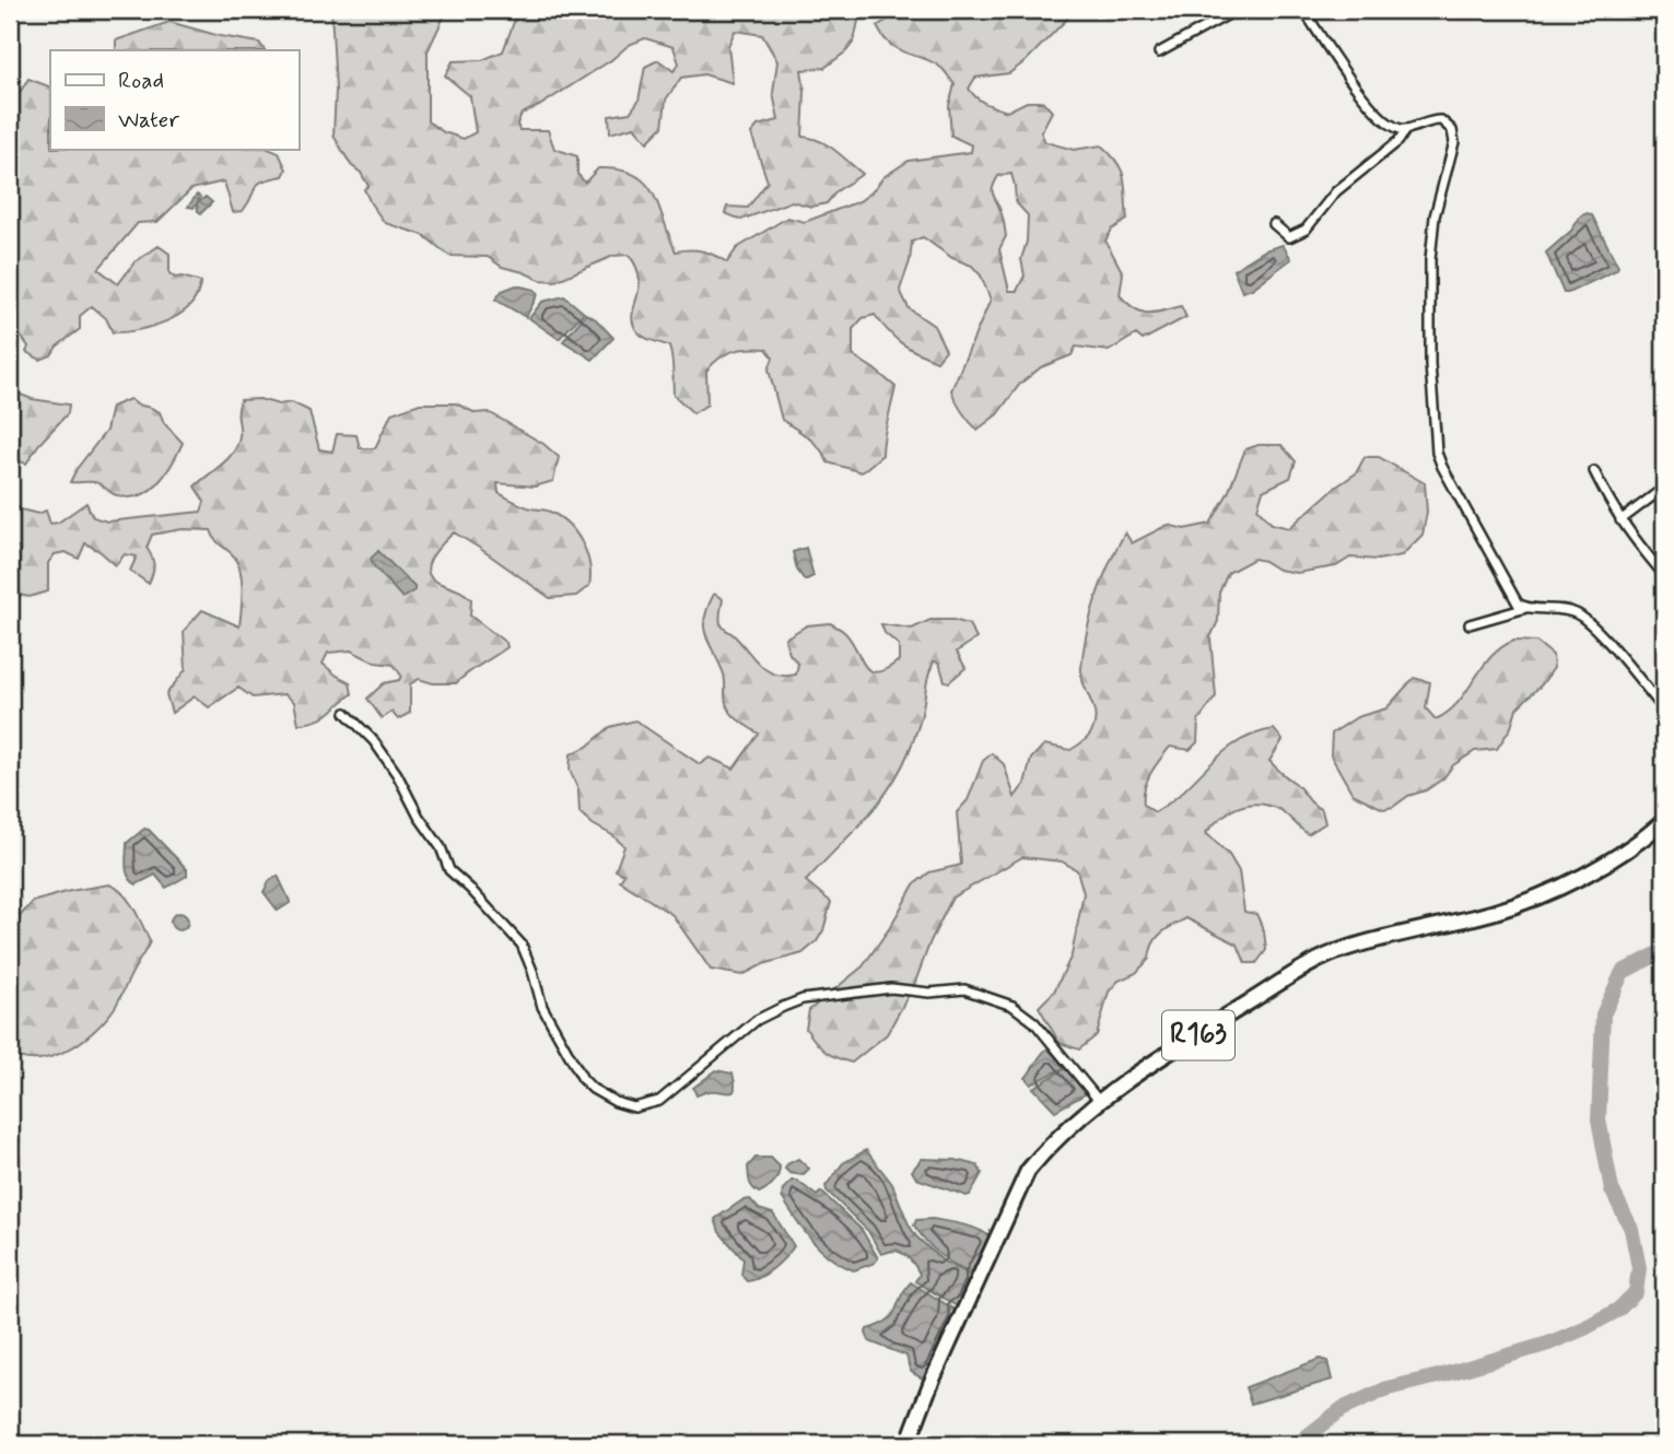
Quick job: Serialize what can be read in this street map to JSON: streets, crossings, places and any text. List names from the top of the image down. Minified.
{"streets":{"main road":["R163"]},"legend":["Road","Water"]}
